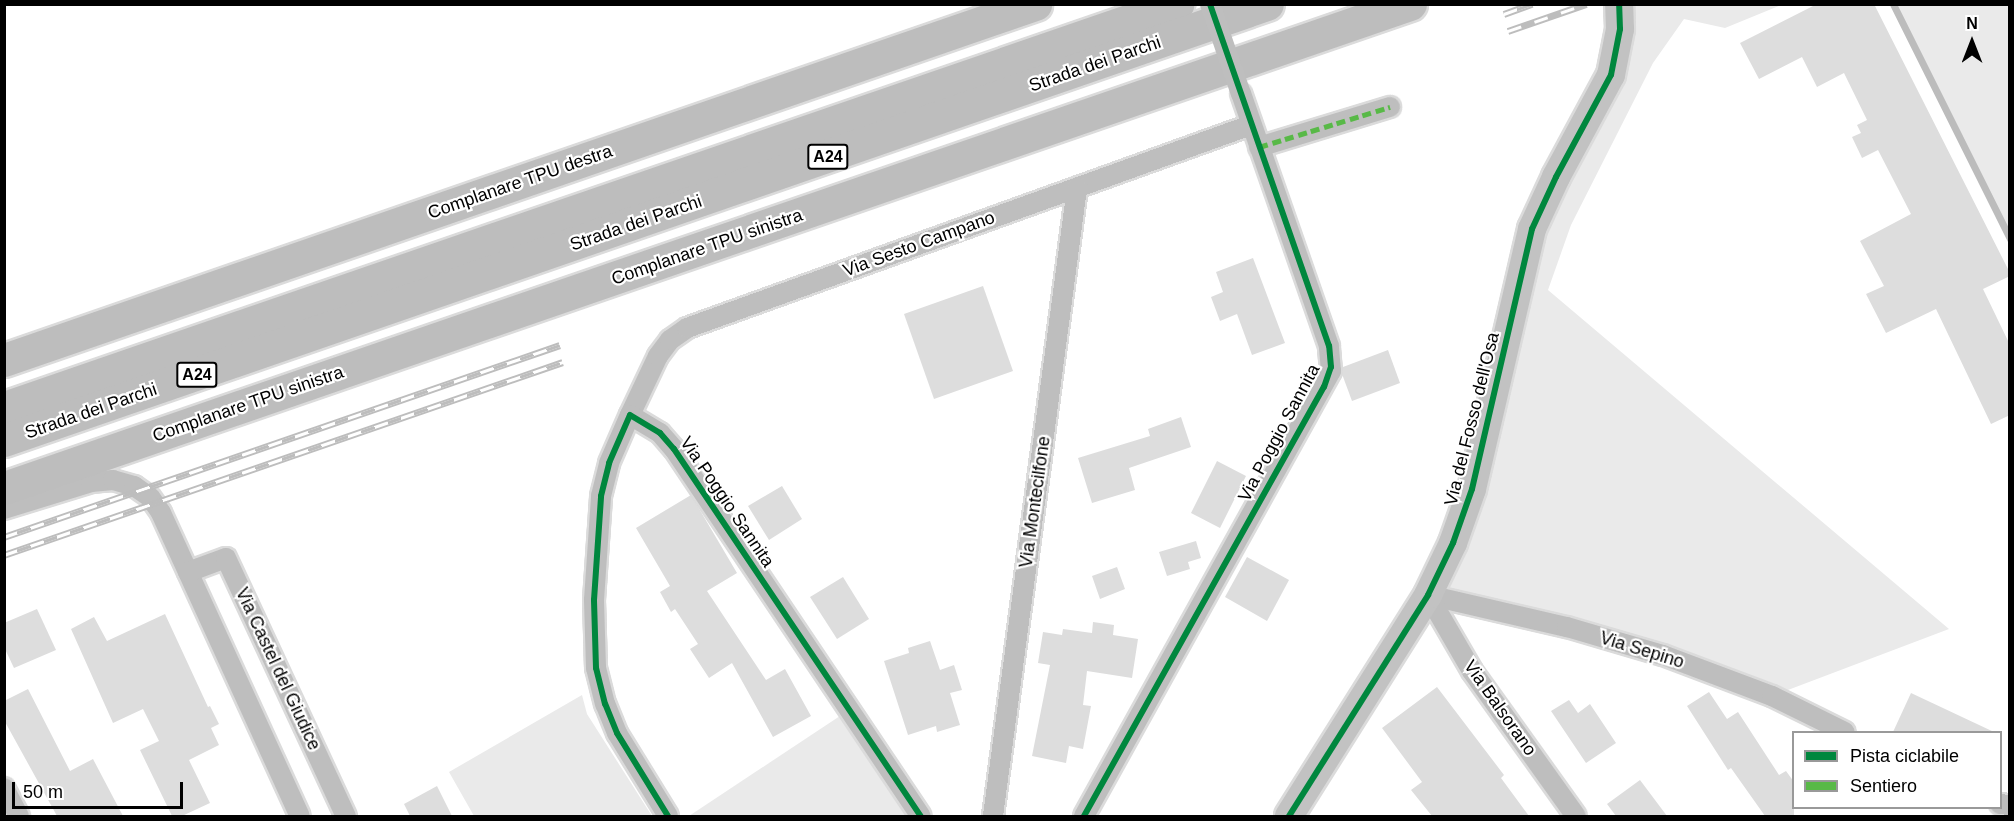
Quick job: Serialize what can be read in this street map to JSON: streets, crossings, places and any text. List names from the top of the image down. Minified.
{"streets":{"highway":["Strada dei Parchi","A24","Complanare TPU destra","Complanare TPU sinistra"],"street":["Via Sesto Campano","Via del Fosso dell'Osa","Via Poggio Sannita","Via Montecilfone","Via Sepino","Via Castel del Giudice","Via Balsorano"]},"crossings":[["Via Sesto Campano","Via Poggio Sannita"],["Via Sesto Campano","Via Montecilfone"],["Via del Fosso dell'Osa","Via Sepino"],["Via del Fosso dell'Osa","Via Balsorano"],["Via Sepino","Via Balsorano"]],"legend":["Pista ciclabile","Sentiero"],"scale_bar":"50 m","north":"top"}
